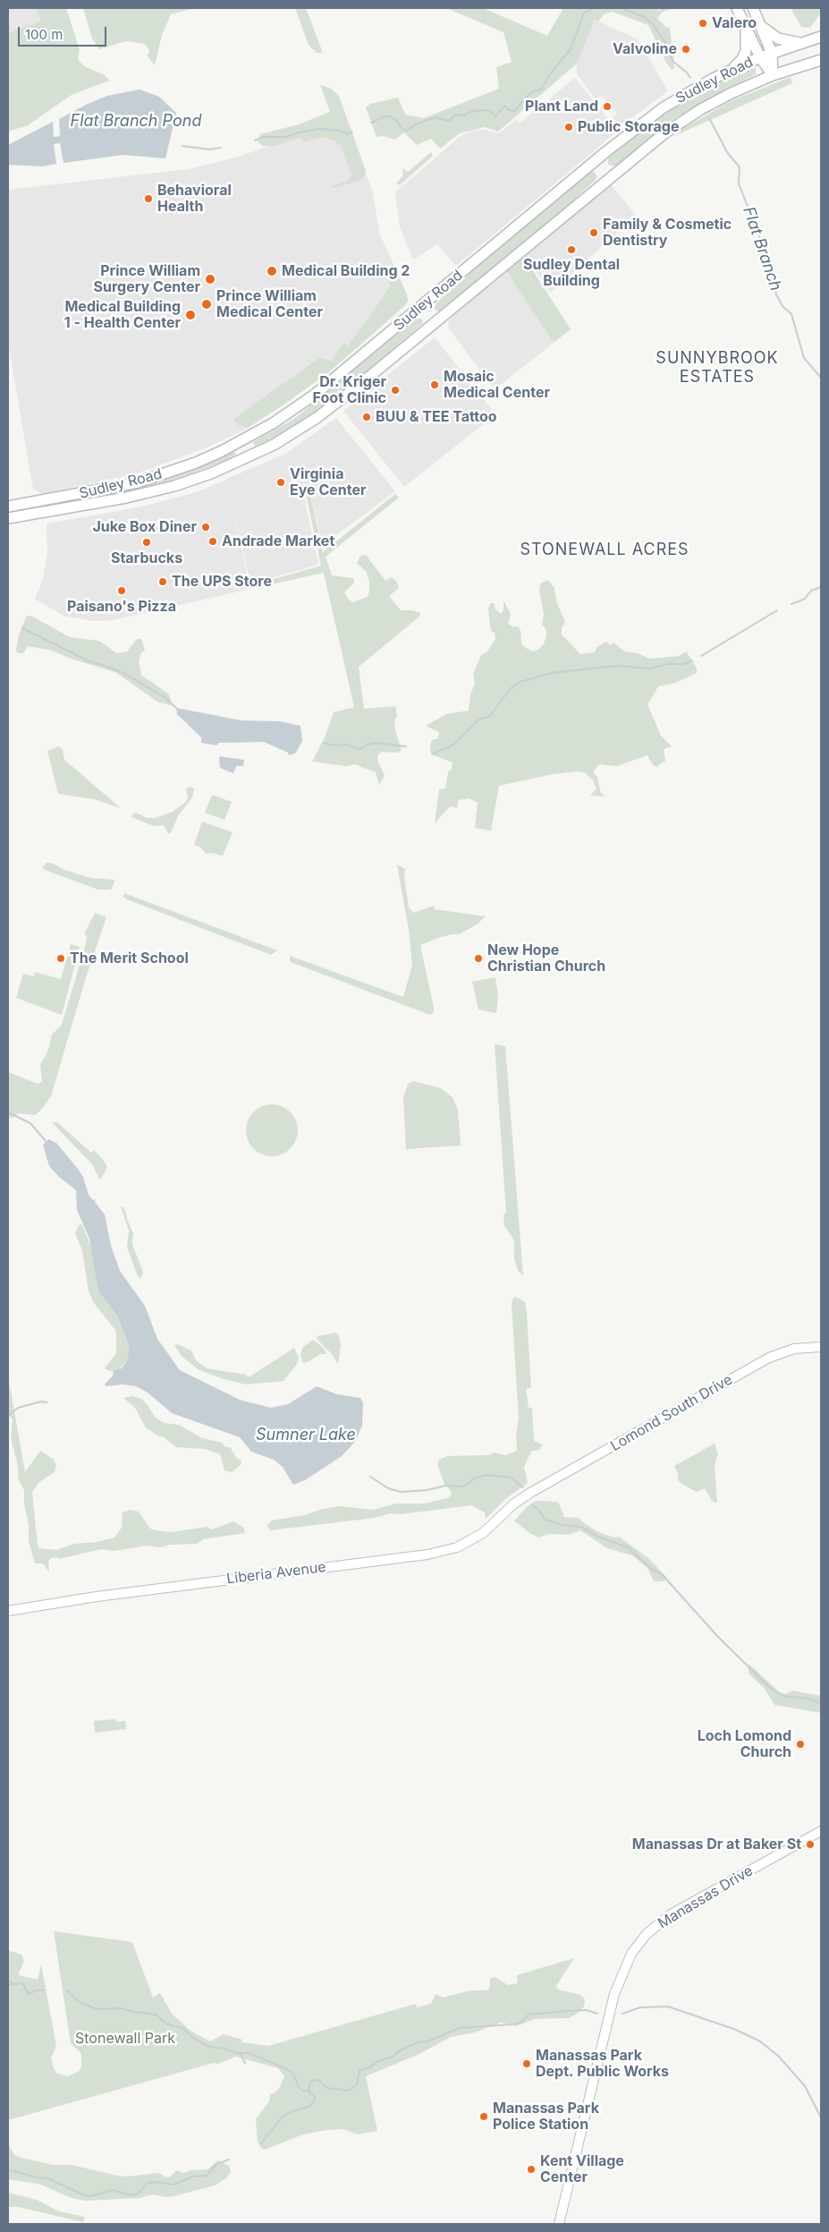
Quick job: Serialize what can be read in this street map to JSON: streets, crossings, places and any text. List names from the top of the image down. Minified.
{"streets":{"main road":["Sudley Road","Lomond South Drive","Liberia Avenue","Manassas Drive"]},"crossings":[["Lomond South Drive","Liberia Avenue"]],"districts":["SUNNYBROOK ESTATES","STONEWALL ACRES"],"water":["Flat Branch Pond","Flat Branch","Sumner Lake"],"parks":["Stonewall Park"],"places":["Valero","Valvoline","Plant Land","Public Storage","Behavioral Health","Family & Cosmetic Dentistry","Sudley Dental Building","Medical Building 2","Prince William Surgery Center","Prince William Medical Center","Medical Building 1 - Health Center","Mosaic Medical Center","Dr. Kriger Foot Clinic","BUU & TEE Tattoo","Virginia Eye Center","Juke Box Diner","Andrade Market","Starbucks","The UPS Store","Paisano's Pizza","The Merit School","New Hope Christian Church","Loch Lomond Church","Manassas Dr at Baker St","Manassas Park Dept. Public Works","Manassas Park Police Station","Kent Village Center"],"scale_bar":"100 m"}
